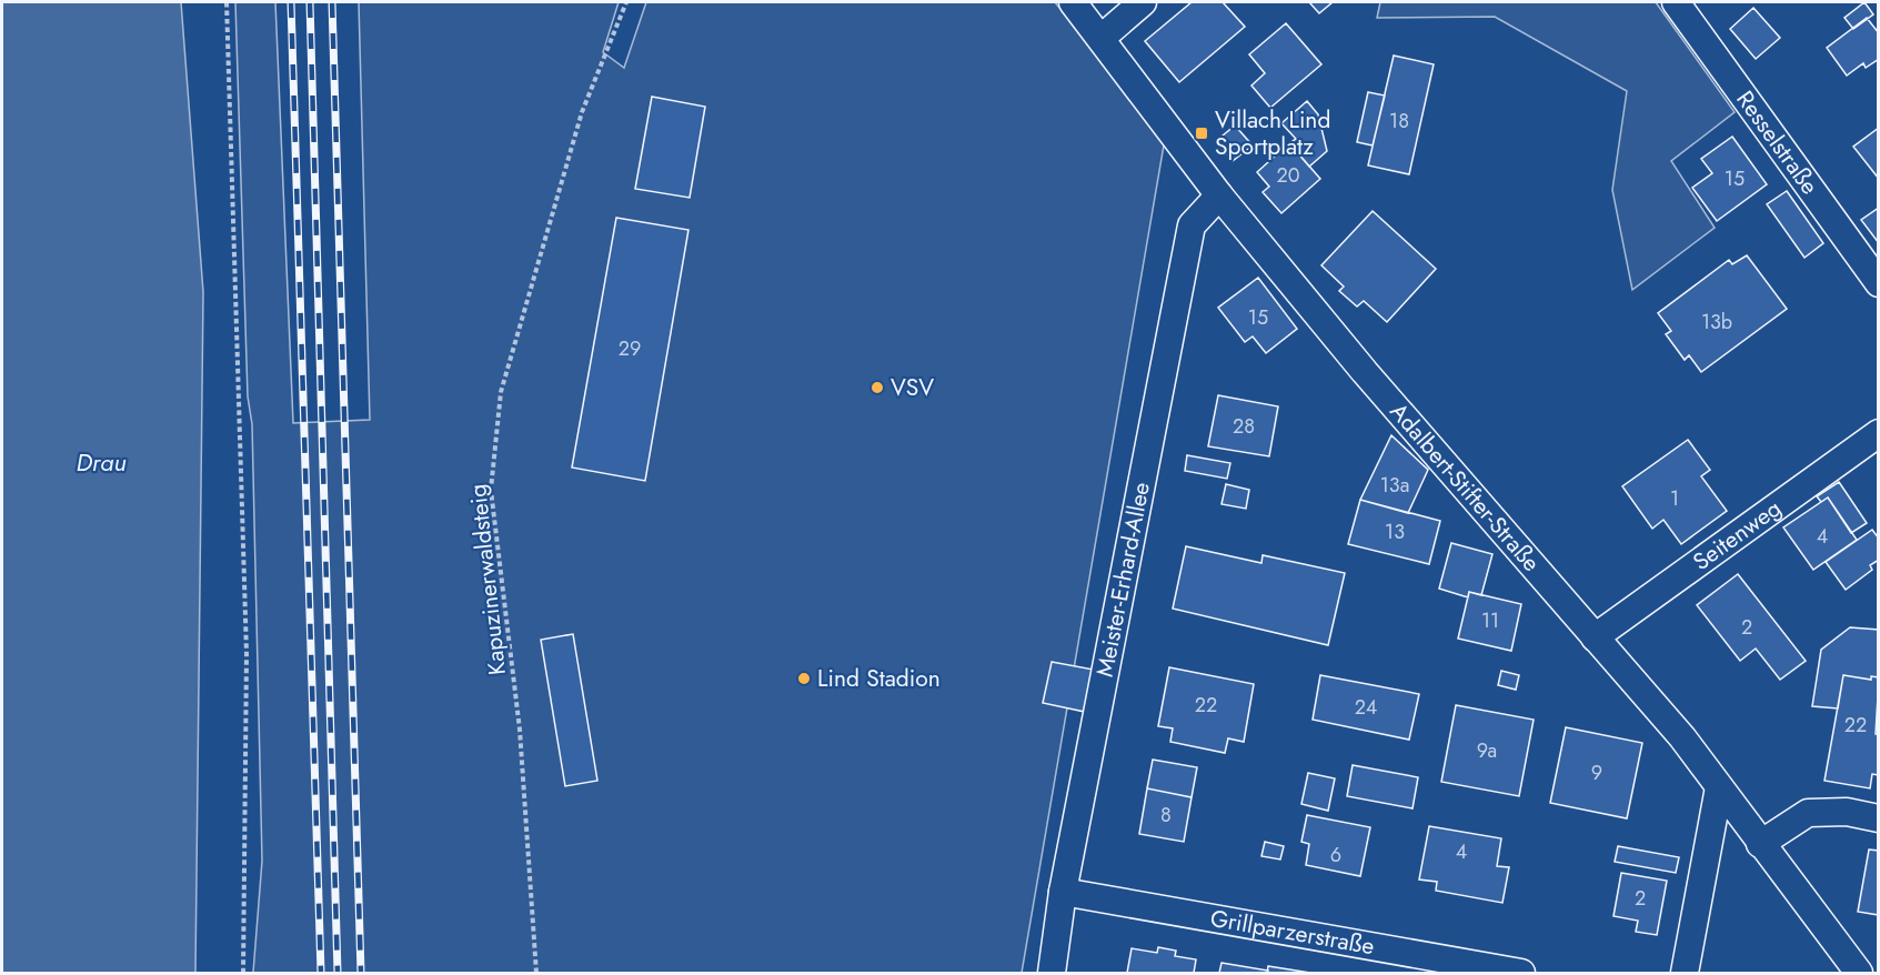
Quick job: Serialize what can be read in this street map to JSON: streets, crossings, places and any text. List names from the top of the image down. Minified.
{"streets":{"street":["Resselstraße","Adalbert-Stifter-Straße","Seitenweg","Meister-Erhard-Allee","Grillparzerstraße"],"path":["Kapuzinerwaldsteig"]},"crossings":[["Adalbert-Stifter-Straße","Seitenweg"],["Adalbert-Stifter-Straße","Meister-Erhard-Allee"],["Meister-Erhard-Allee","Grillparzerstraße"]],"water":["Drau"],"places":{"transit":["Villach Lind Sportplatz"],"other":["VSV","Lind Stadion"]},"house_numbers":["18","20","15","15","13b","29","28","13a","1","13","4","11","2","22","24","22","9a","9","8","4","6","2"]}
